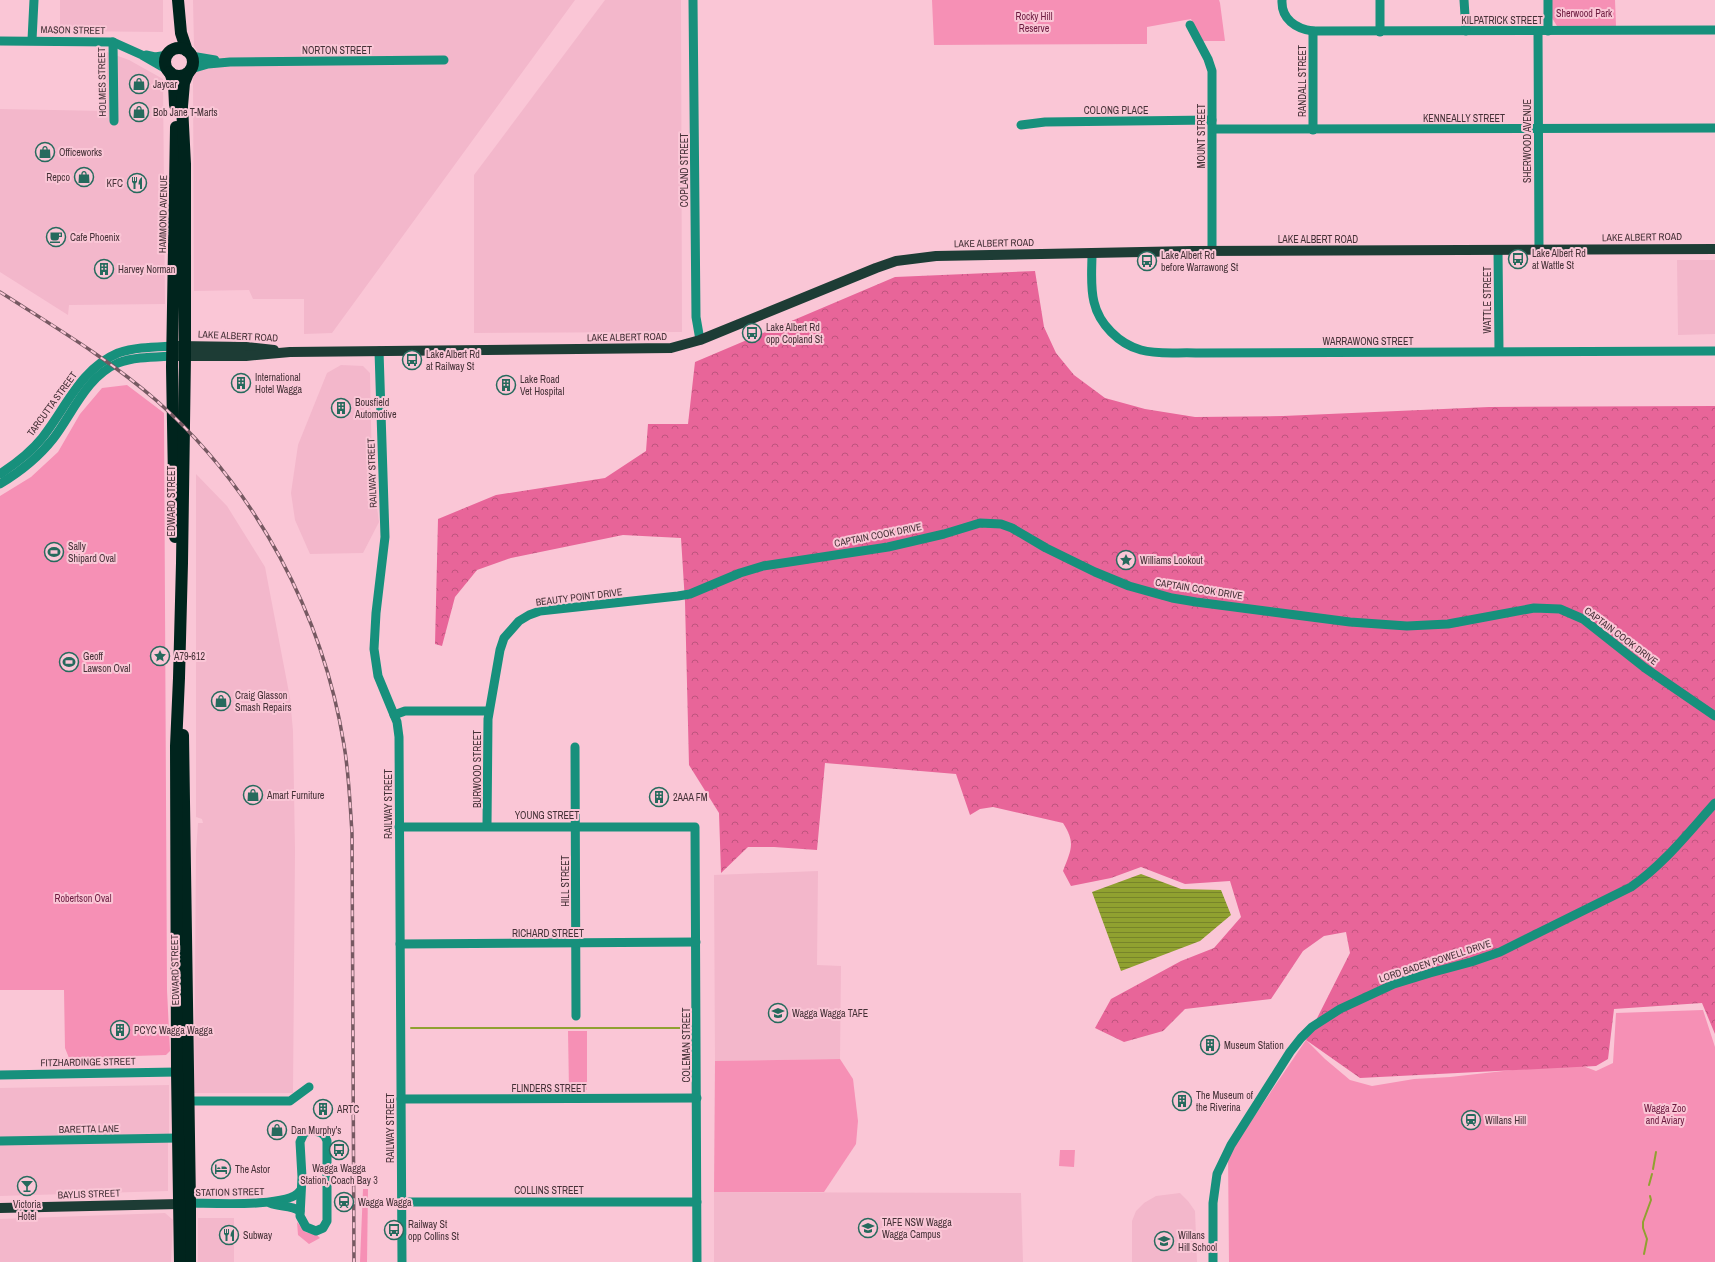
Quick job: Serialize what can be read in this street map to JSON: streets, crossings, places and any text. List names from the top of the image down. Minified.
{"streets":{"highway":["HAMMOND AVENUE","EDWARD STREET"],"main road":["LAKE ALBERT ROAD","BAYLIS STREET"],"street":["KILPATRICK STREET","MASON STREET","NORTON STREET","RANDALL STREET","HOLMES STREET","COLONG PLACE","KENNEALLY STREET","MOUNT STREET","SHERWOOD AVENUE","COPLAND STREET","WATTLE STREET","WARRAWONG STREET","TARCUTTA STREET","RAILWAY STREET","CAPTAIN COOK DRIVE","BEAUTY POINT DRIVE","BURWOOD STREET","YOUNG STREET","HILL STREET","RICHARD STREET","LORD BADEN POWELL DRIVE","COLEMAN STREET","FITZHARDINGE STREET","FLINDERS STREET","BARETTA LANE","COLLINS STREET","STATION STREET"]},"crossings":[["KILPATRICK STREET","RANDALL STREET"],["KILPATRICK STREET","SHERWOOD AVENUE"],["MASON STREET","NORTON STREET"],["MASON STREET","HOLMES STREET"],["MASON STREET","HAMMOND AVENUE"],["NORTON STREET","HAMMOND AVENUE"],["RANDALL STREET","KENNEALLY STREET"],["COLONG PLACE","KENNEALLY STREET"],["COLONG PLACE","MOUNT STREET"],["KENNEALLY STREET","MOUNT STREET"],["KENNEALLY STREET","SHERWOOD AVENUE"],["MOUNT STREET","LAKE ALBERT ROAD"],["SHERWOOD AVENUE","LAKE ALBERT ROAD"],["COPLAND STREET","LAKE ALBERT ROAD"],["HAMMOND AVENUE","LAKE ALBERT ROAD"],["HAMMOND AVENUE","TARCUTTA STREET"],["HAMMOND AVENUE","EDWARD STREET"],["LAKE ALBERT ROAD","WATTLE STREET"],["LAKE ALBERT ROAD","WARRAWONG STREET"],["LAKE ALBERT ROAD","TARCUTTA STREET"],["LAKE ALBERT ROAD","RAILWAY STREET"],["LAKE ALBERT ROAD","EDWARD STREET"],["WATTLE STREET","WARRAWONG STREET"],["TARCUTTA STREET","EDWARD STREET"],["RAILWAY STREET","YOUNG STREET"],["RAILWAY STREET","RICHARD STREET"],["RAILWAY STREET","FLINDERS STREET"],["RAILWAY STREET","COLLINS STREET"],["EDWARD STREET","FITZHARDINGE STREET"],["EDWARD STREET","BARETTA LANE"],["EDWARD STREET","STATION STREET"],["EDWARD STREET","BAYLIS STREET"],["CAPTAIN COOK DRIVE","BEAUTY POINT DRIVE"],["BEAUTY POINT DRIVE","BURWOOD STREET"],["BURWOOD STREET","YOUNG STREET"],["YOUNG STREET","HILL STREET"],["YOUNG STREET","COLEMAN STREET"],["HILL STREET","RICHARD STREET"],["RICHARD STREET","COLEMAN STREET"],["COLEMAN STREET","FLINDERS STREET"],["COLEMAN STREET","COLLINS STREET"],["STATION STREET","BAYLIS STREET"]],"parks":["Sherwood Park","Rocky Hill Reserve","Robertson Oval","Wagga Zoo and Aviary"],"places":{"shop":["Jaycar","Bob Jane T-Marts","Officeworks","Repco","Craig Glasson Smash Repairs","Amart Furniture","Dan Murphy's"],"restaurant":["KFC","Subway"],"cafe":["Cafe Phoenix"],"bus stop":["Lake Albert Rd at Wattle St","Lake Albert Rd before Warrawong St","Lake Albert Rd opp Copland St","Lake Albert Rd at Railway St","Wagga Wagga Station, Coach Bay 3","Railway St opp Collins St"],"building":["Harvey Norman","International Hotel Wagga","Lake Road Vet Hospital","Bousfield Automotive","2AAA FM","PCYC Wagga Wagga","Museum Station","The Museum of the Riverina","ARTC"],"sports":["Sally Shipard Oval","Geoff Lawson Oval"],"place":["Williams Lookout","A79-612"],"school or university":["Wagga Wagga TAFE","TAFE NSW Wagga Wagga Campus","Willans Hill School"],"station":["Willans Hill","Wagga Wagga"],"hotel":["The Astor"],"bar":["Victoria Hotel"]}}
